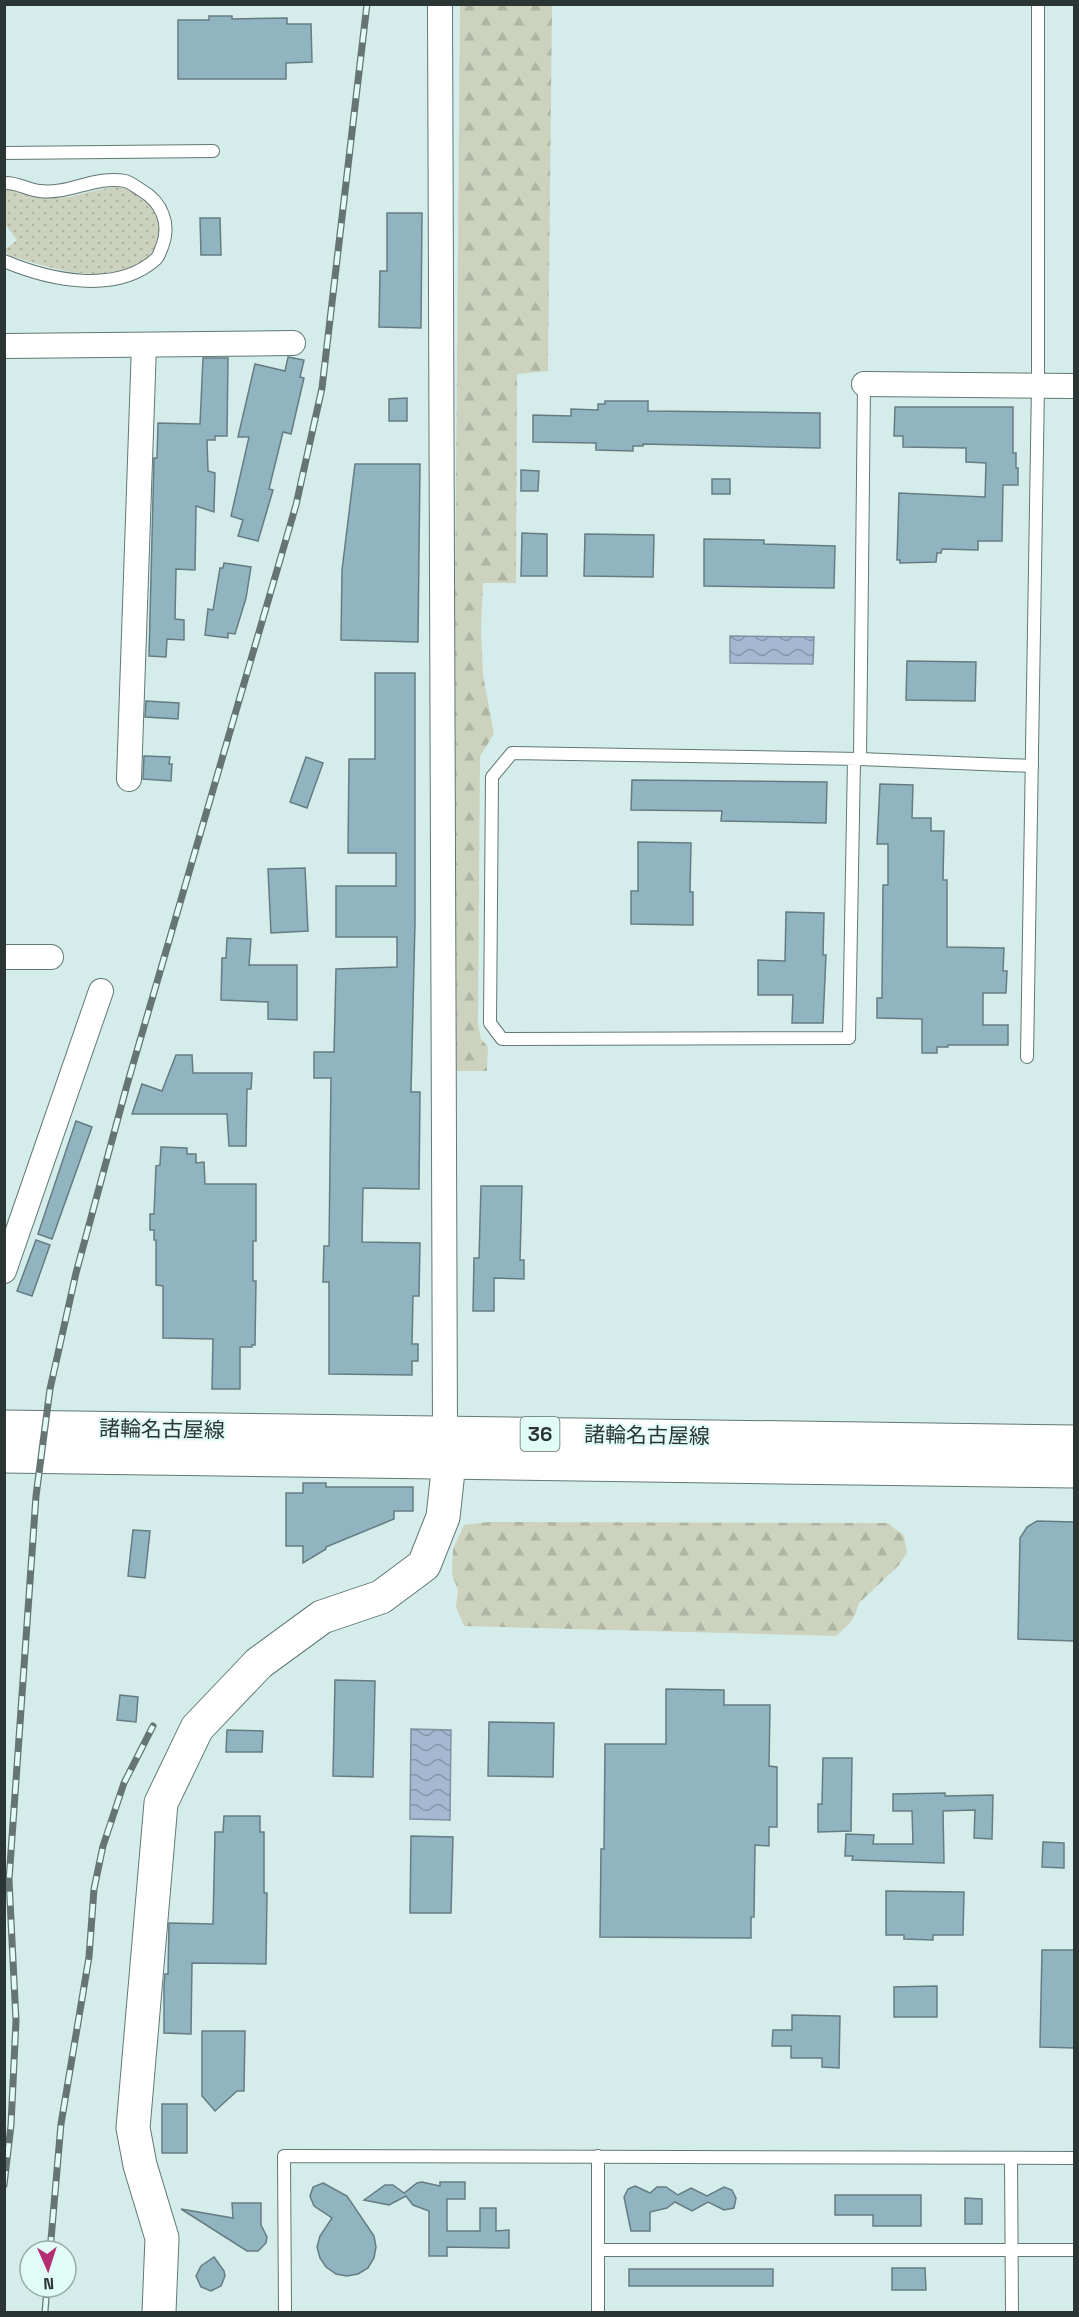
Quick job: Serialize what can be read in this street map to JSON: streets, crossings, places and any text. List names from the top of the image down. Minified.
{"streets":{"main road":["諸輪名古屋線","36"]},"north":"bottom"}
